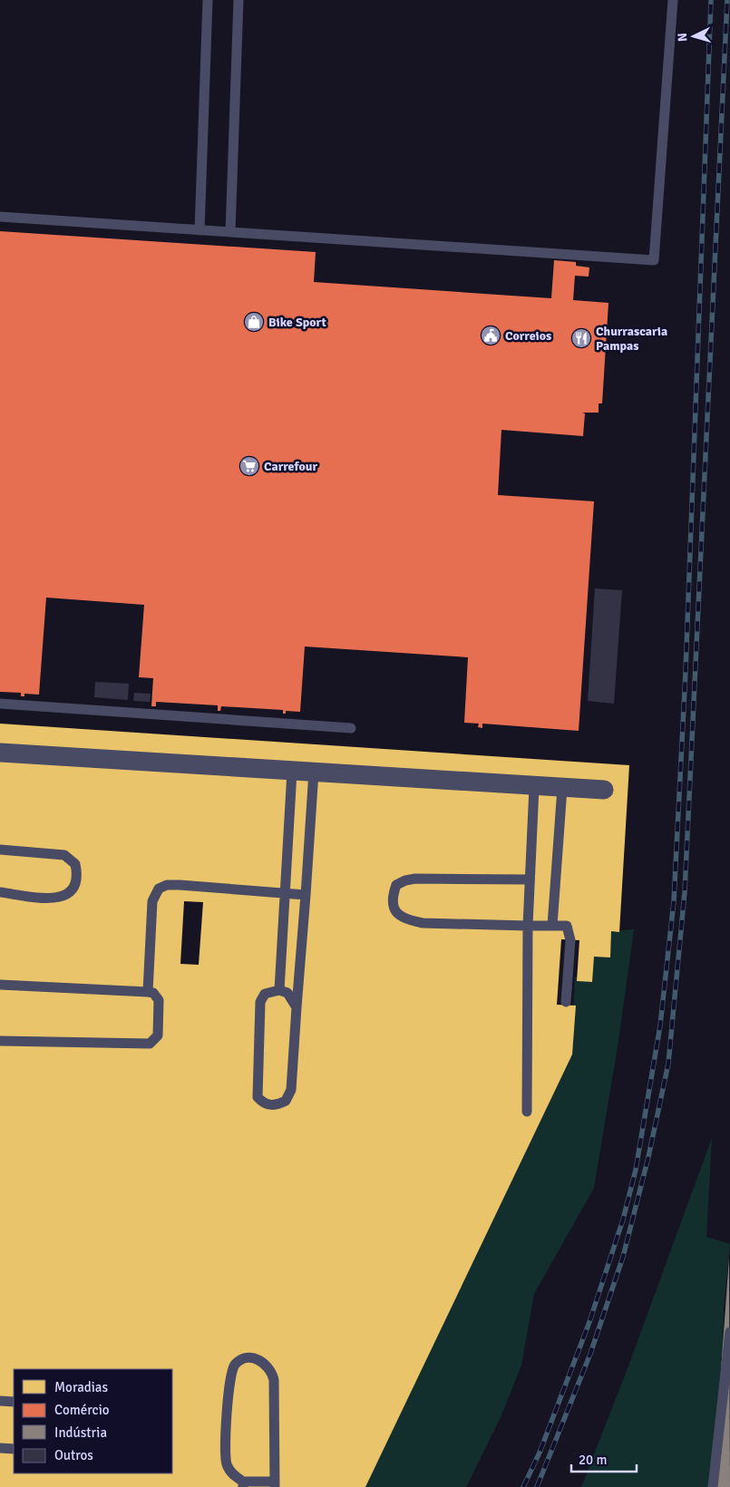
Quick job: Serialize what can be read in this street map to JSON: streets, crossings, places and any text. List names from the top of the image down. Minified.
{"places":{"shop":["Bike Sport"],"public building":["Correios"],"restaurant":["Churrascaria Pampas"],"supermarket":["Carrefour"]},"legend":["Moradias","Comércio","Indústria","Outros"],"scale_bar":"20 m","north":"left"}
